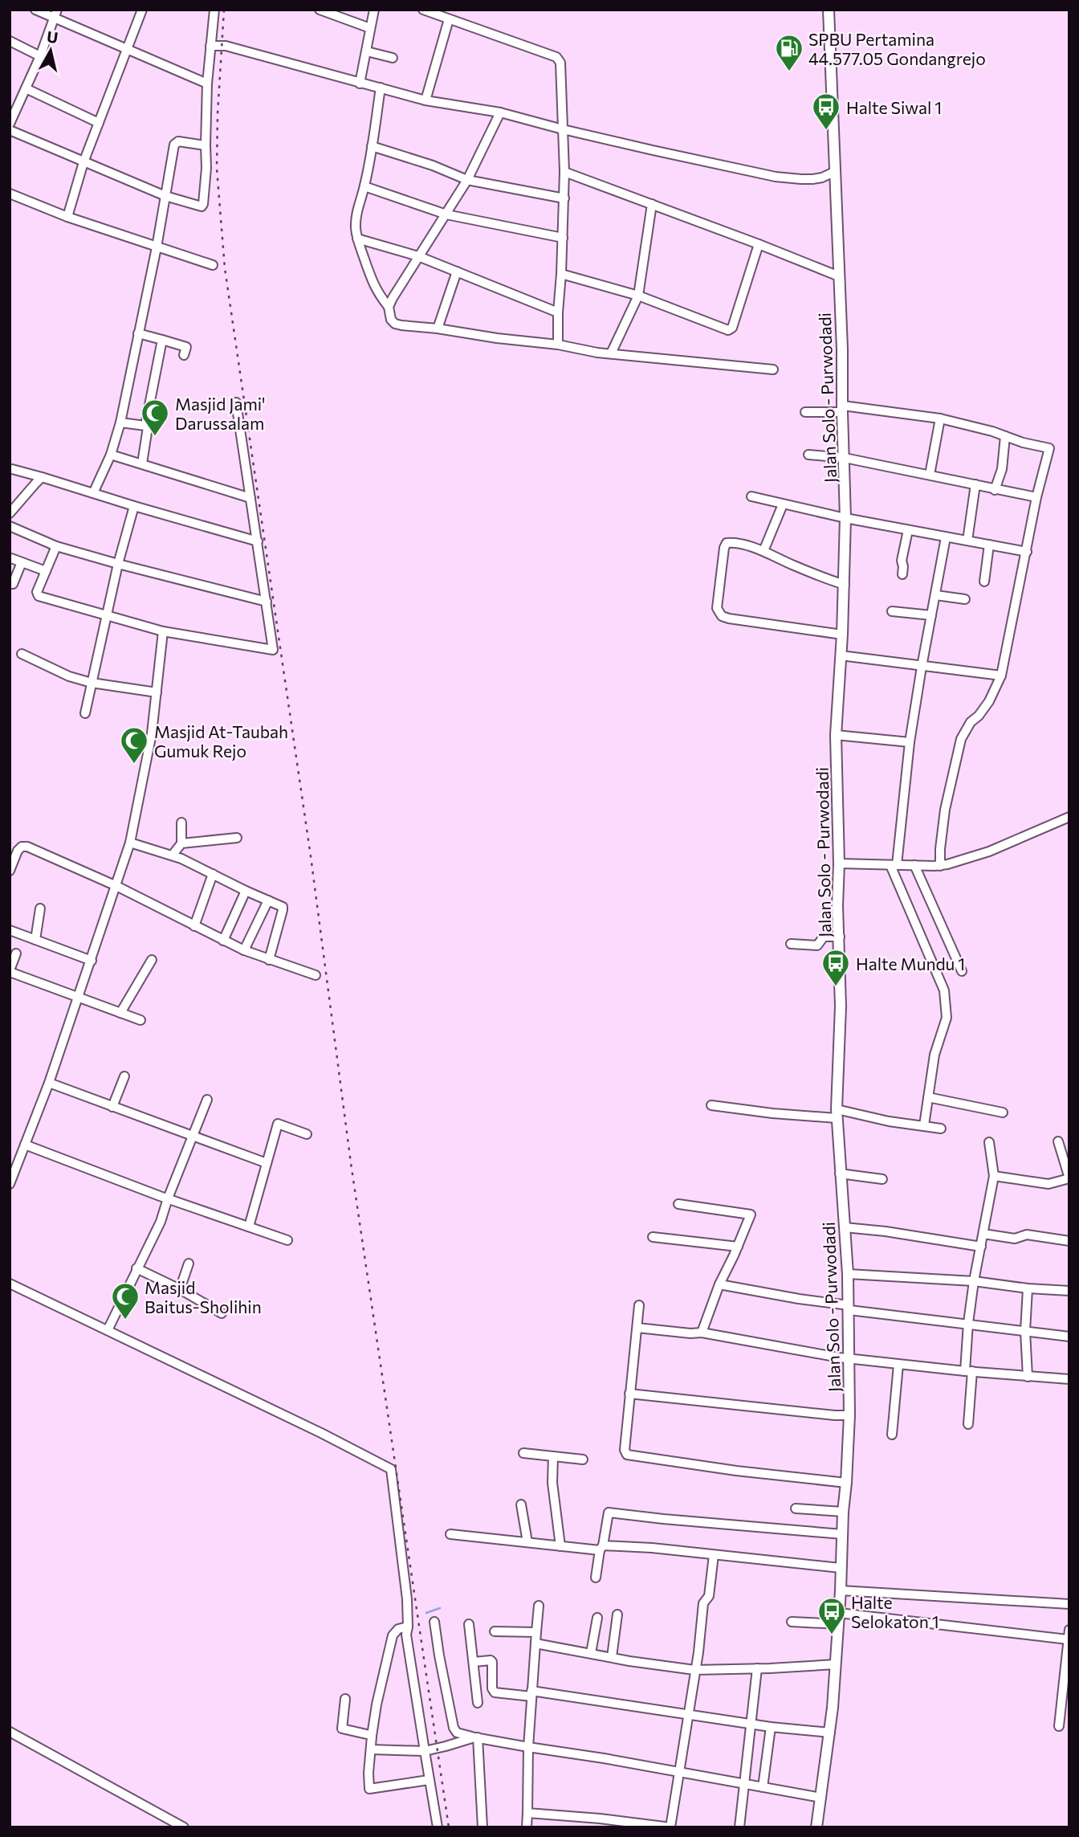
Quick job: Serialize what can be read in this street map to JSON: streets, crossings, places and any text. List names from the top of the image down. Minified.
{"streets":{"main road":["Jalan Solo - Purwodadi"]},"places":{"fuel station":["SPBU Pertamina 44.577.05 Gondangrejo"],"bus stop":["Halte Siwal 1","Halte Mundu 1","Halte Selokaton 1"],"mosque":["Masjid Jami' Darussalam","Masjid At-Taubah Gumuk Rejo","Masjid Baitus-Sholihin"]},"north":"top"}
